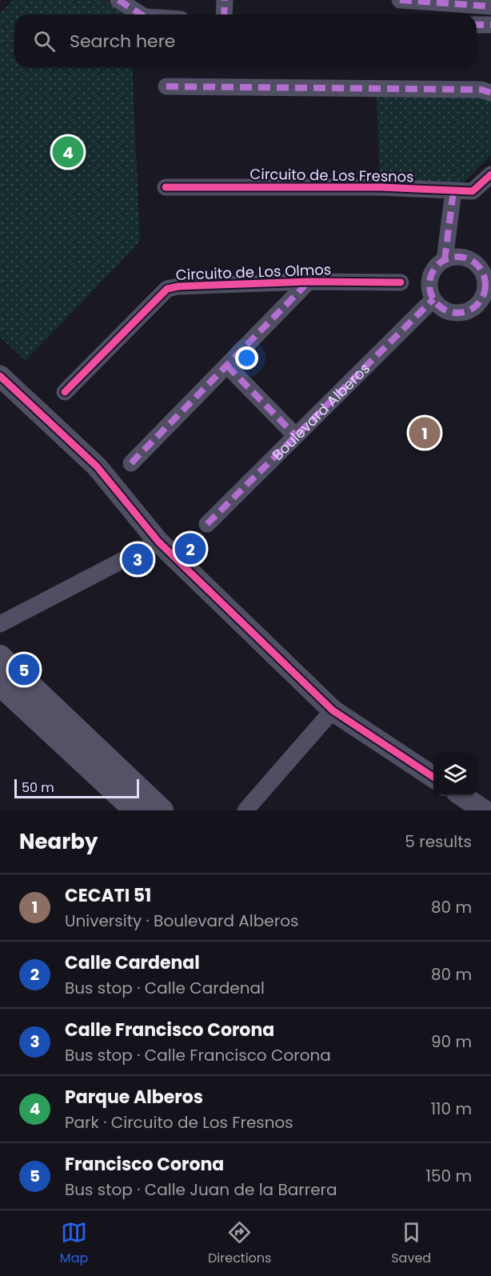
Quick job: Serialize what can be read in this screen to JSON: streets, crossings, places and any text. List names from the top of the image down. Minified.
{"streets":{"street":["Circuito de Los Fresnos","Circuito de Los Olmos","Boulevard Alberos"]},"scale_bar":"50 m","page":{"search":"Search here","pins":["4","1","2","3","5"],"scale":"50 m","heading":["Nearby","5 results"],"list":[{"mark":"1","name":"CECATI 51","note":"University · Boulevard Alberos","value":"80 m"},{"mark":"2","name":"Calle Cardenal","note":"Bus stop · Calle Cardenal","value":"80 m"},{"mark":"3","name":"Calle Francisco Corona","note":"Bus stop · Calle Francisco Corona","value":"90 m"},{"mark":"4","name":"Parque Alberos","note":"Park · Circuito de Los Fresnos","value":"110 m"},{"mark":"5","name":"Francisco Corona","note":"Bus stop · Calle Juan de la Barrera","value":"150 m"}],"nav":["Map","Directions","Saved"]}}
